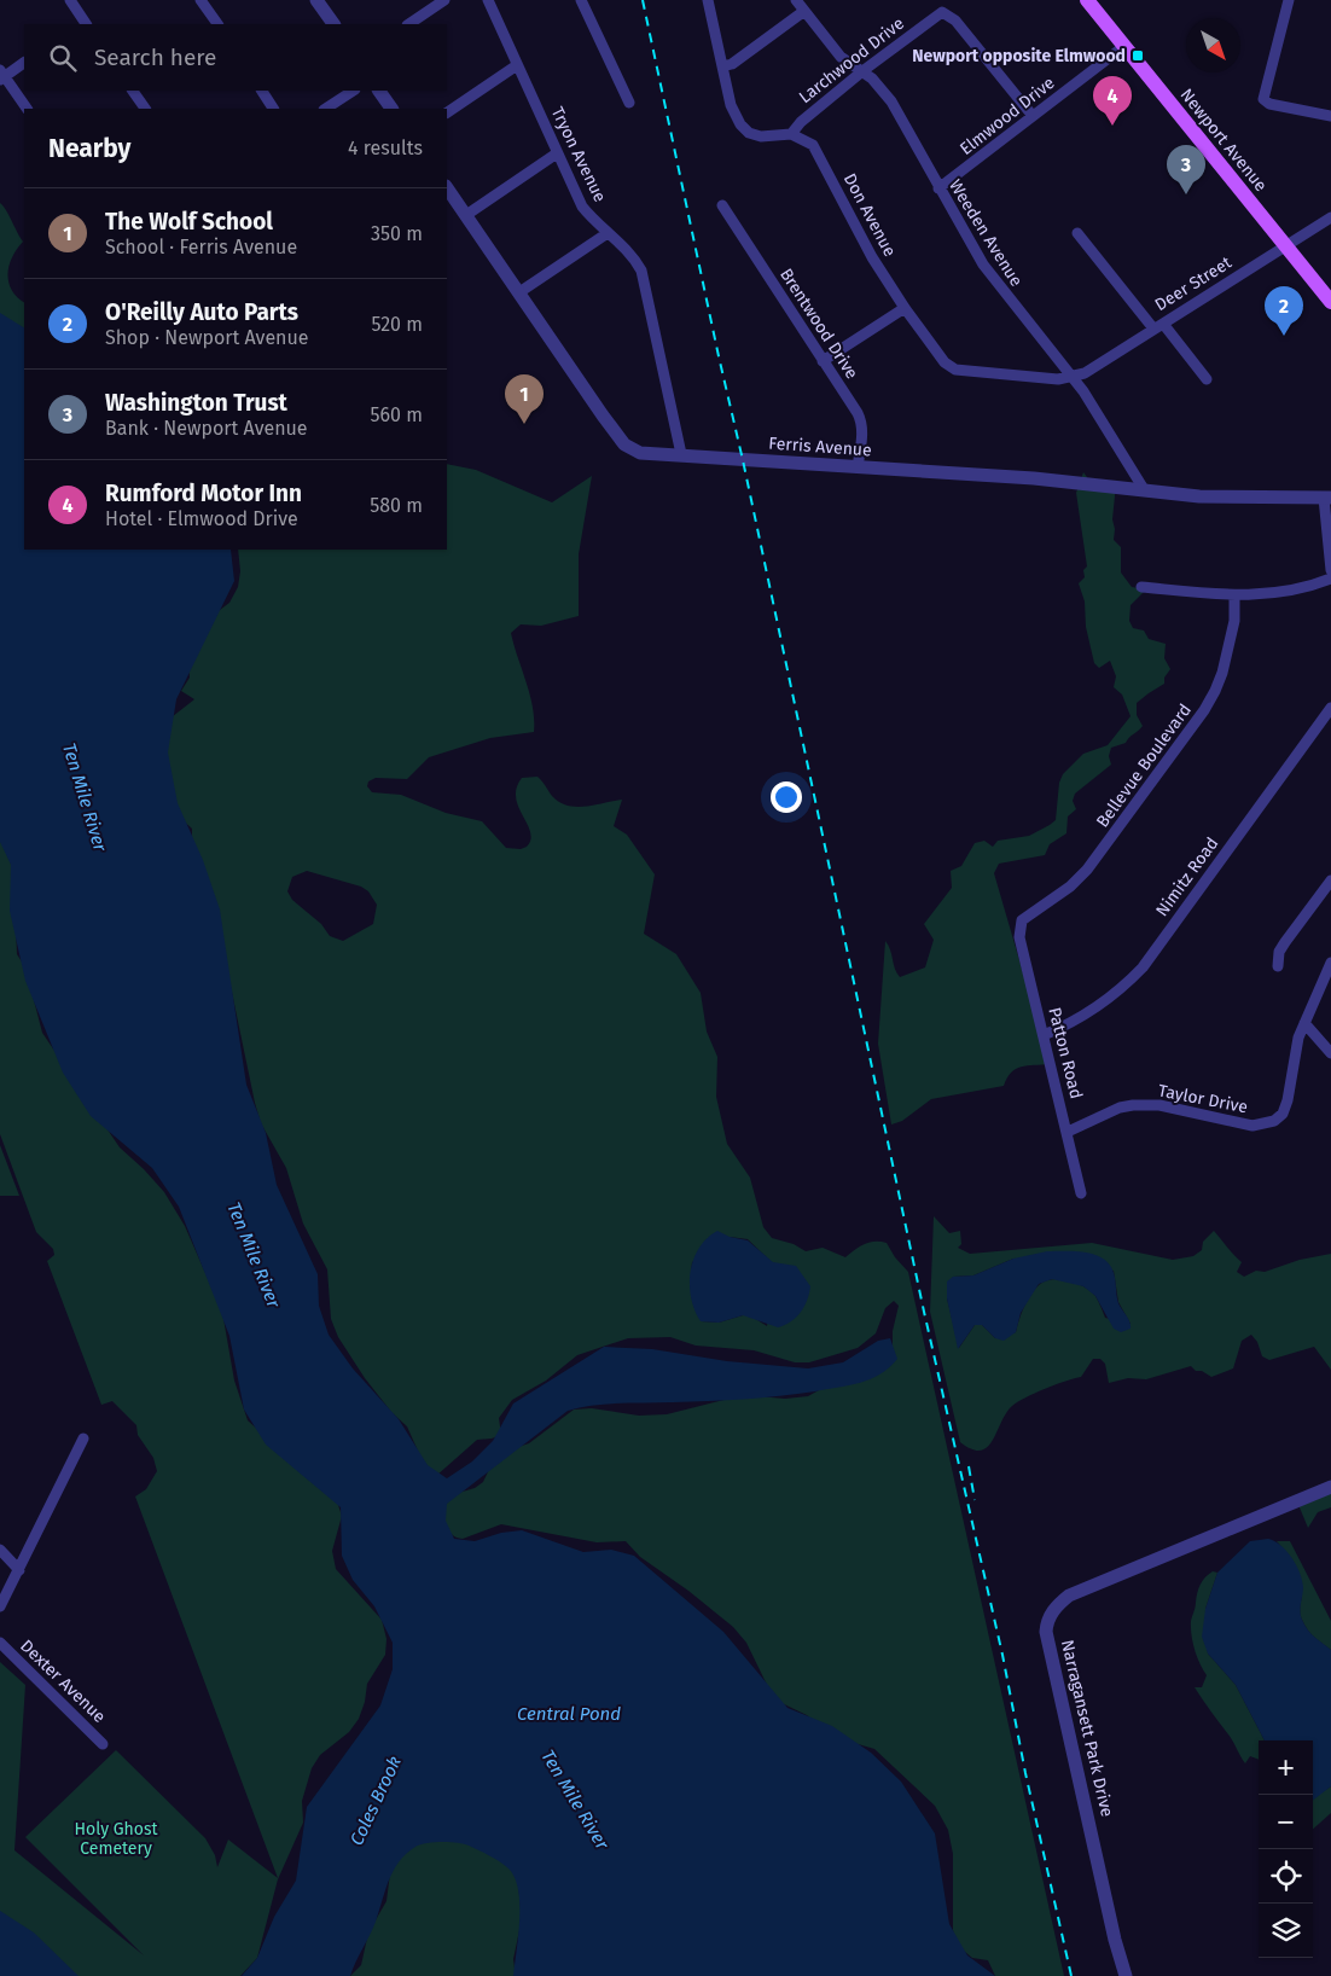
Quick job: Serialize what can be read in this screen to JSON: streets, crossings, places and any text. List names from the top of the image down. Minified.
{"streets":{"main road":["Newport Avenue"],"street":["Larchwood Drive","Elmwood Drive","Tryon Avenue","Don Avenue","Weeden Avenue","Deer Street","Brentwood Drive","Ferris Avenue","Bellevue Boulevard","Nimitz Road","Patton Road","Taylor Drive","Dexter Avenue","Narragansett Park Drive"]},"crossings":[["Larchwood Drive","Elmwood Drive"],["Larchwood Drive","Don Avenue"],["Larchwood Drive","Weeden Avenue"],["Elmwood Drive","Newport Avenue"],["Elmwood Drive","Weeden Avenue"],["Newport Avenue","Deer Street"],["Tryon Avenue","Ferris Avenue"],["Don Avenue","Weeden Avenue"],["Don Avenue","Deer Street"],["Weeden Avenue","Deer Street"],["Weeden Avenue","Ferris Avenue"],["Brentwood Drive","Ferris Avenue"],["Bellevue Boulevard","Patton Road"],["Nimitz Road","Patton Road"],["Patton Road","Taylor Drive"]],"water":["Ten Mile River","Central Pond","Coles Brook"],"parks":["Holy Ghost Cemetery"],"places":{"transit":["Newport opposite Elmwood"]},"north":"bottom right","page":{"search":"Search here","pins":["4","3","2","1"],"heading":["Nearby","4 results"],"list":[{"mark":"1","name":"The Wolf School","note":"School · Ferris Avenue","value":"350 m"},{"mark":"2","name":"O'Reilly Auto Parts","note":"Shop · Newport Avenue","value":"520 m"},{"mark":"3","name":"Washington Trust","note":"Bank · Newport Avenue","value":"560 m"},{"mark":"4","name":"Rumford Motor Inn","note":"Hotel · Elmwood Drive","value":"580 m"}],"map_buttons":["+","−"]}}
